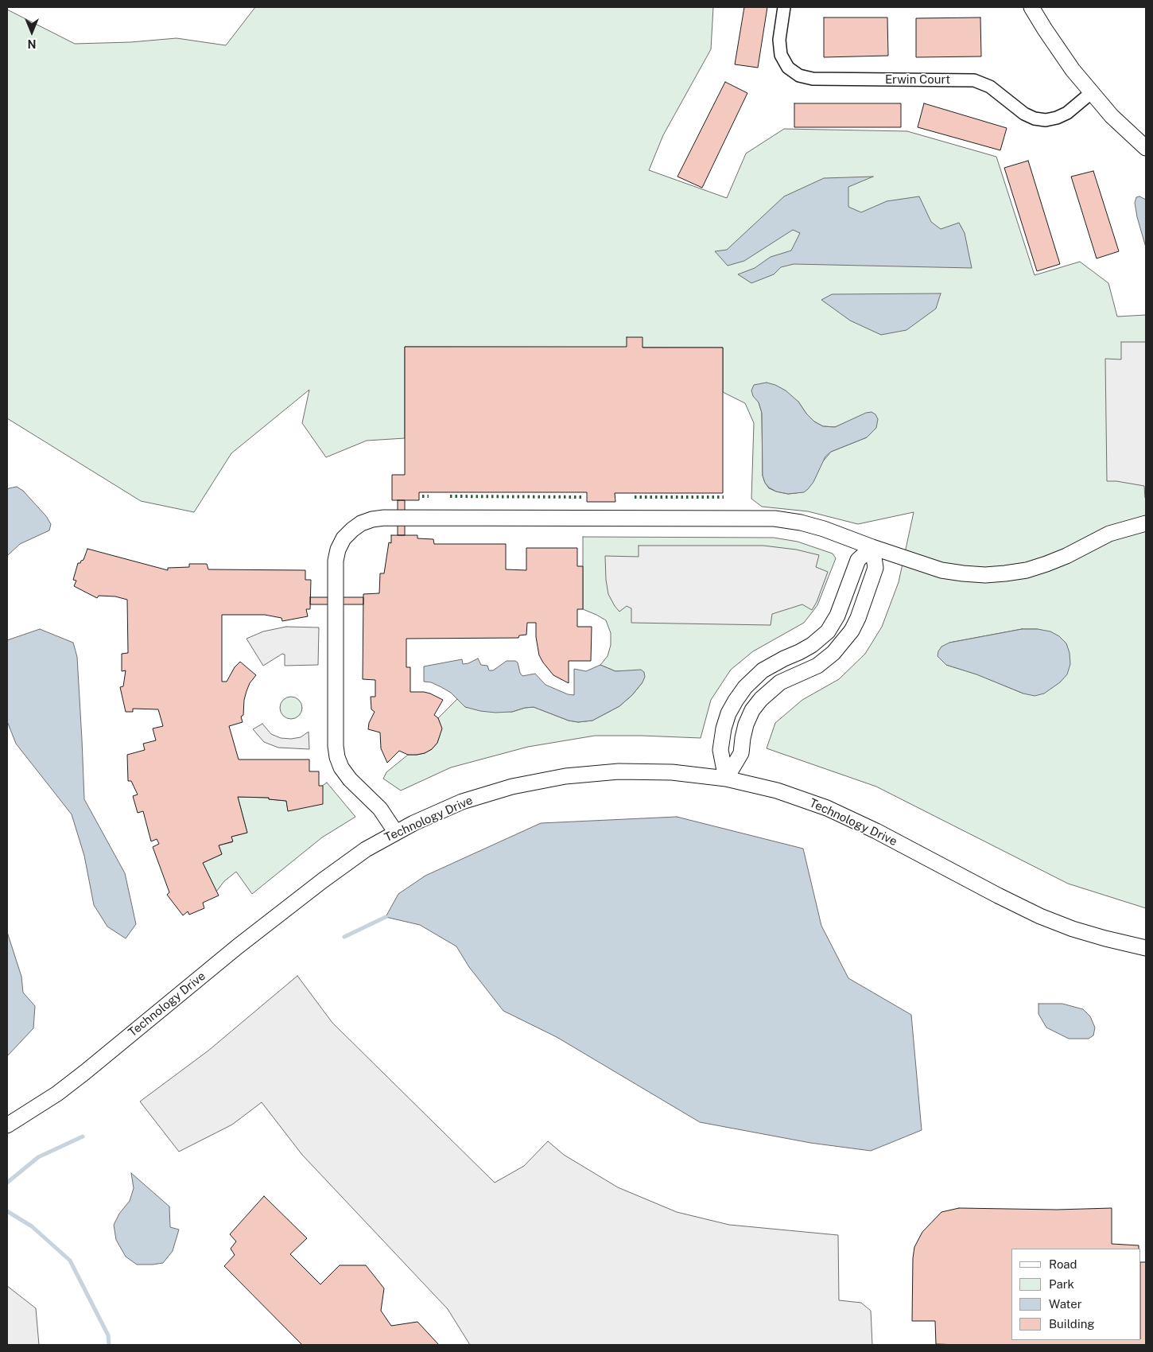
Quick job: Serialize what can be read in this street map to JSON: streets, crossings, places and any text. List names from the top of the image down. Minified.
{"streets":{"street":["Erwin Court","Technology Drive"]},"legend":["Road","Park","Water","Building"],"north":"bottom"}
